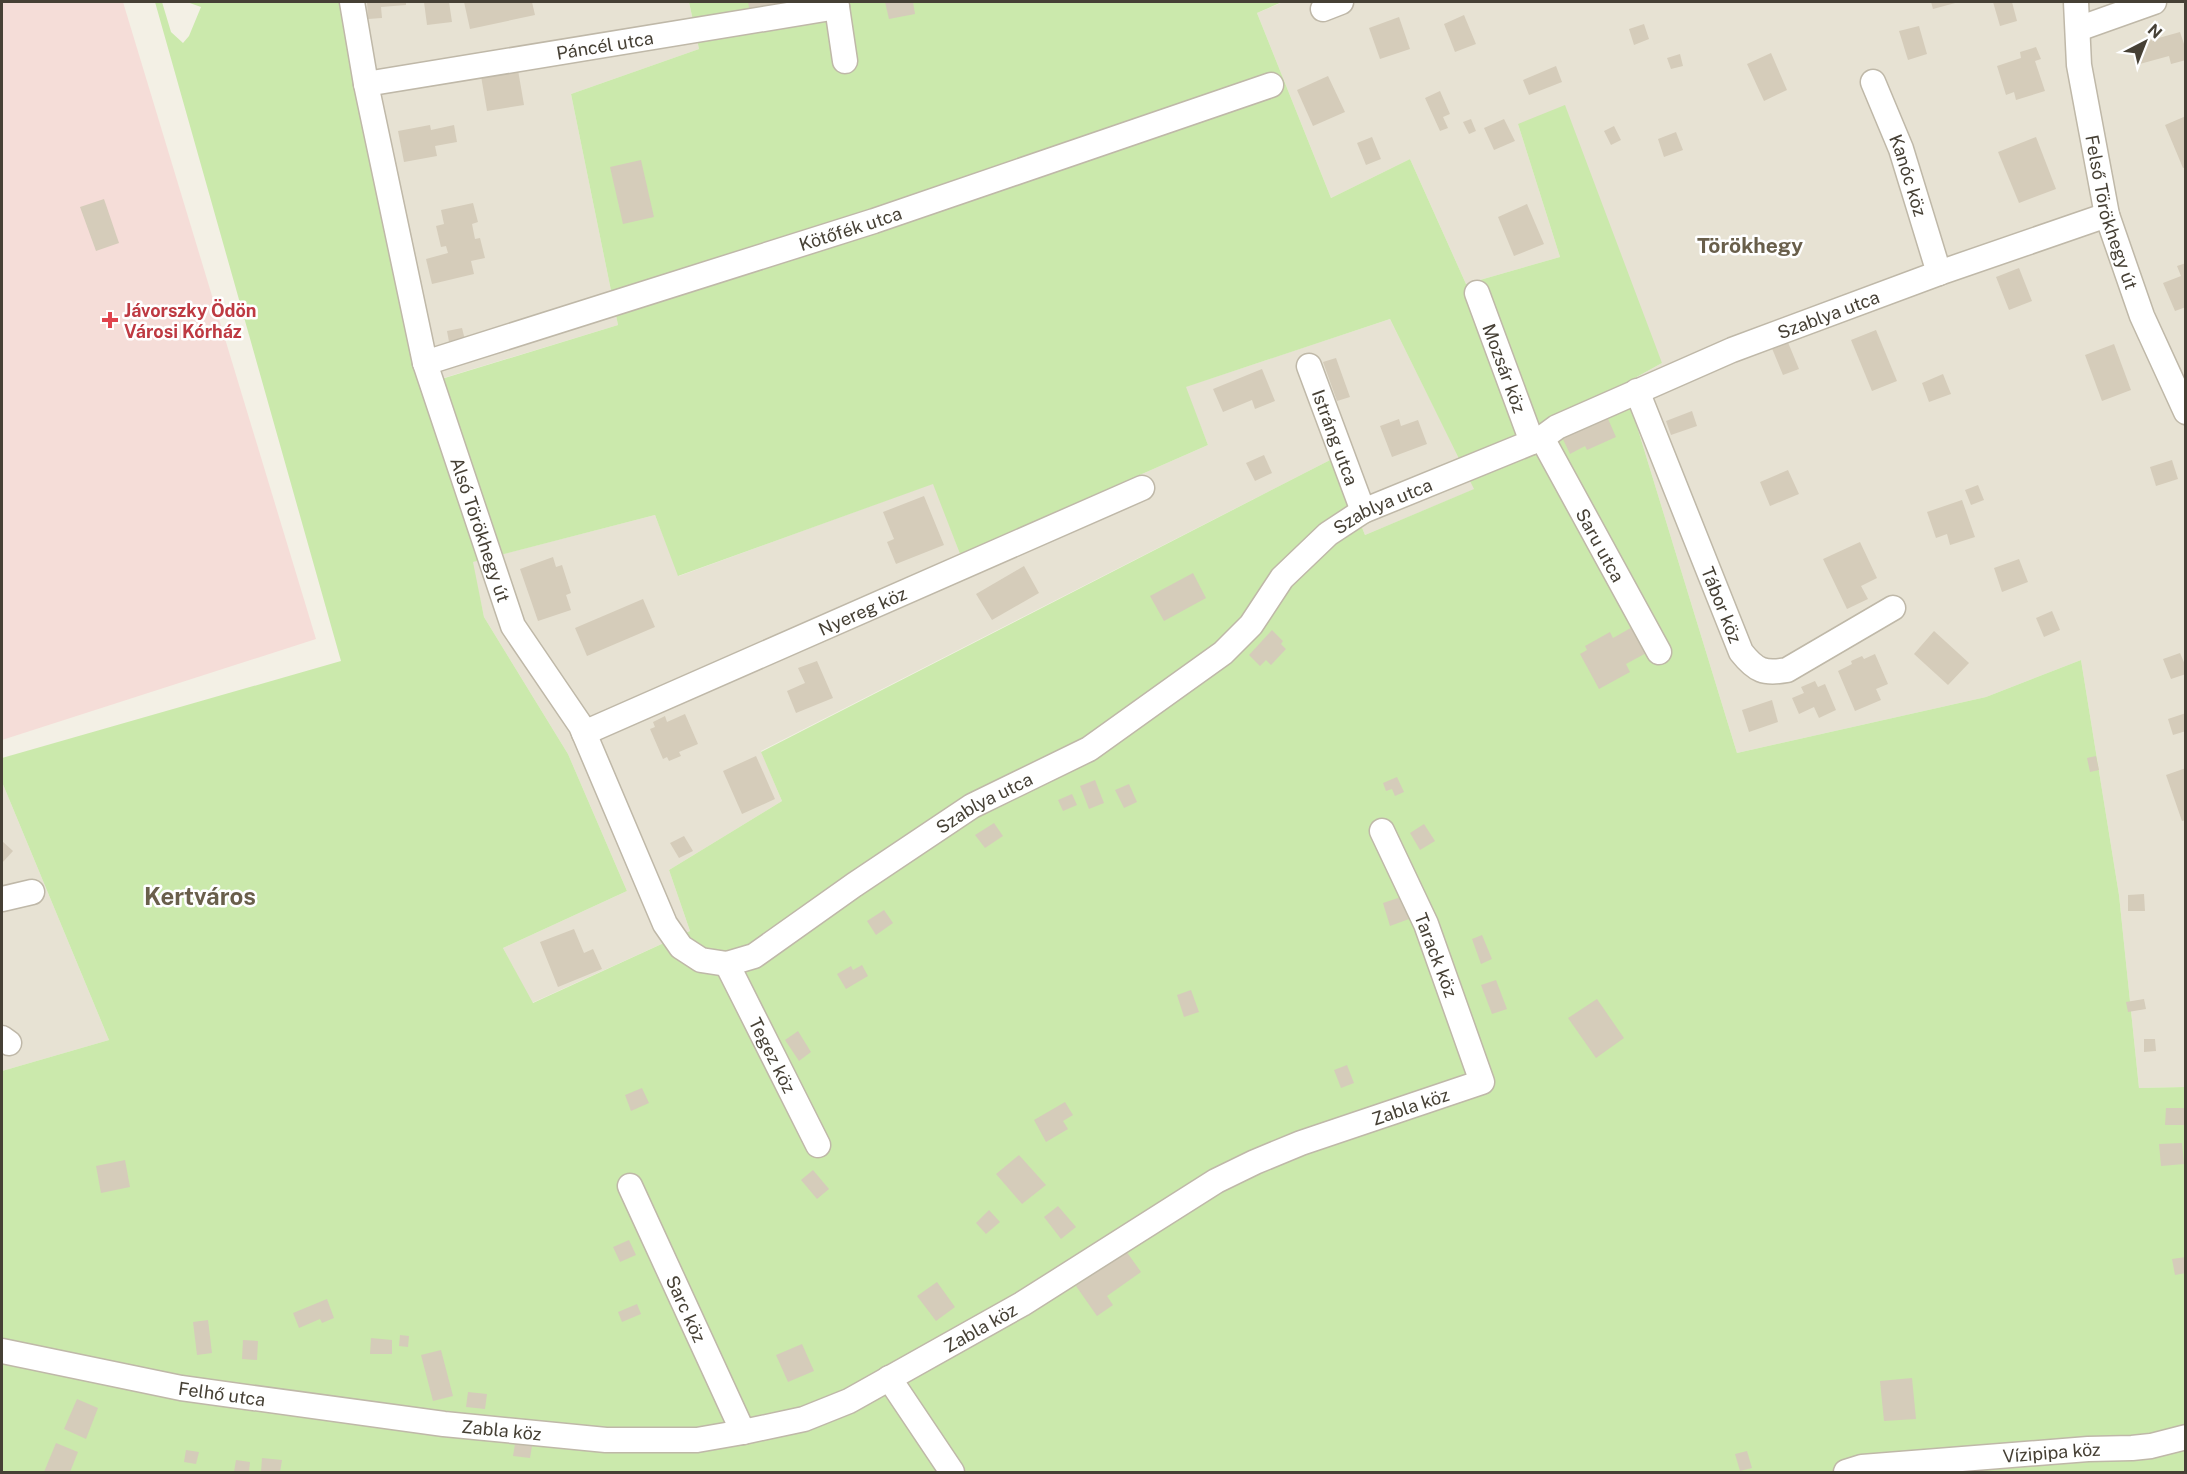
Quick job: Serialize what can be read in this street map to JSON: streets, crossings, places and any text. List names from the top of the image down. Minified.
{"streets":{"street":["Páncél utca","Kanóc köz","Felső Törökhegy út","Kötőfék utca","Szablya utca","Mozsár köz","Istráng utca","Alsó Törökhegy út","Saru utca","Tábor köz","Nyereg köz","Tarack köz","Tegez köz","Zabla köz","Sarc köz","Felhő utca","Vízipipa köz"]},"crossings":[["Páncél utca","Alsó Törökhegy út"],["Kanóc köz","Szablya utca"],["Felső Törökhegy út","Szablya utca"],["Kötőfék utca","Alsó Törökhegy út"],["Szablya utca","Mozsár köz"],["Szablya utca","Istráng utca"],["Szablya utca","Alsó Törökhegy út"],["Szablya utca","Saru utca"],["Szablya utca","Tábor köz"],["Mozsár köz","Saru utca"],["Alsó Törökhegy út","Nyereg köz"],["Alsó Törökhegy út","Tegez köz"],["Tarack köz","Zabla köz"],["Zabla köz","Sarc köz"],["Zabla köz","Felhő utca"]],"districts":["Törökhegy","Kertváros"],"places":{"health":["Jávorszky Ödön Városi Kórház"]},"north":"top right"}
